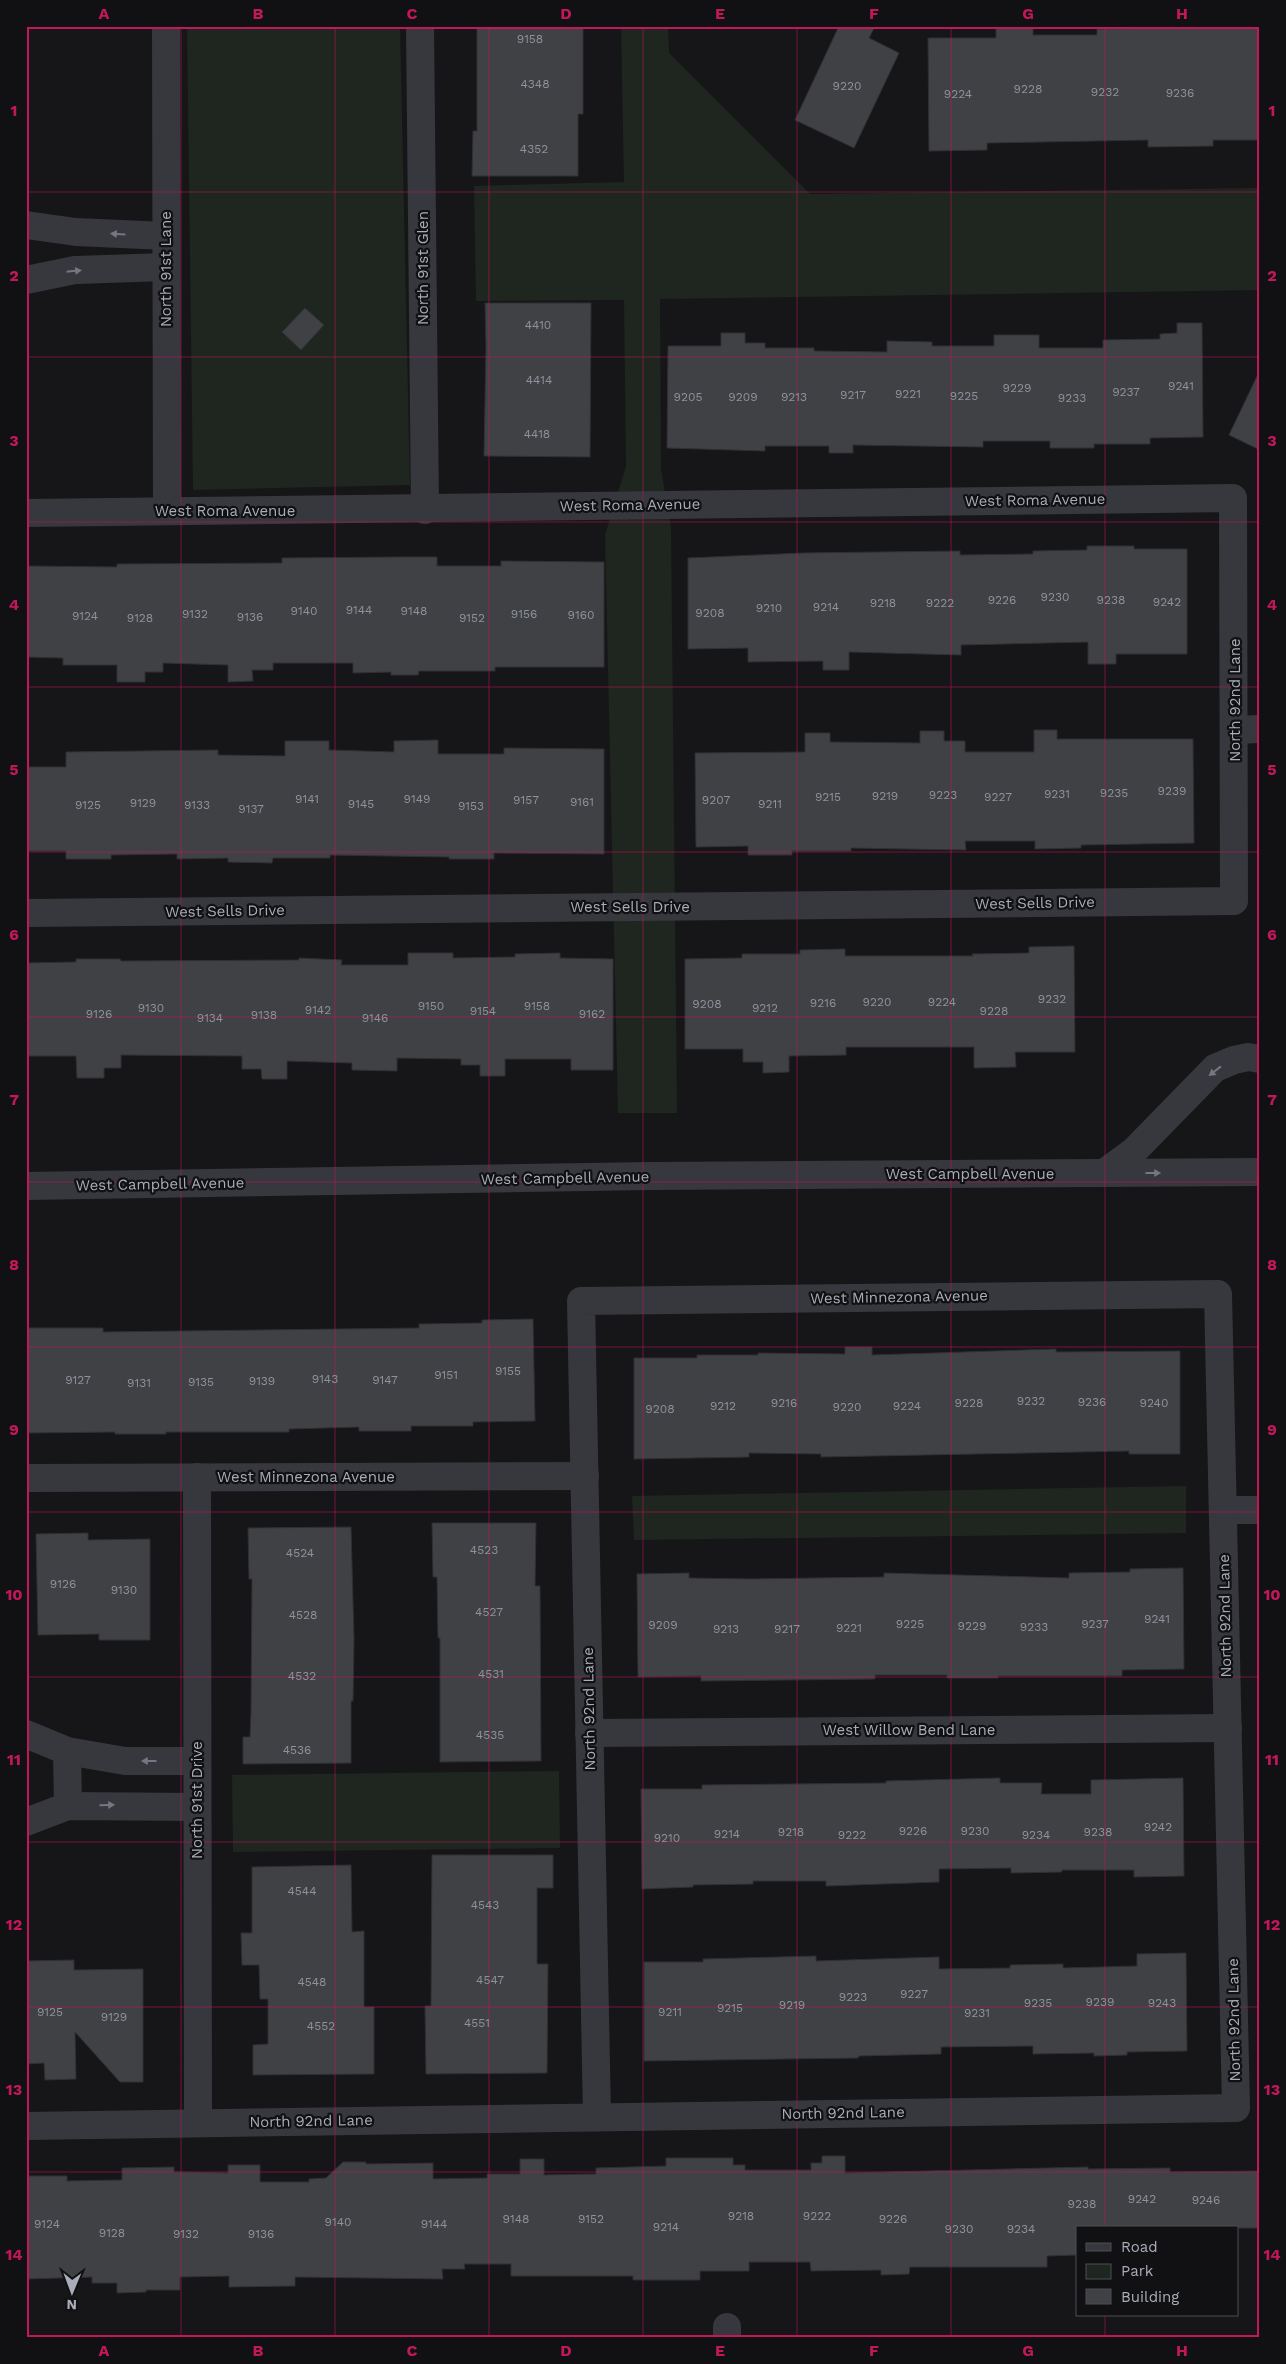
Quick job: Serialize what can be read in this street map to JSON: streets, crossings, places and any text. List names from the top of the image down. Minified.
{"streets":{"street":["North 91st Glen","North 91st Lane","West Roma Avenue","North 92nd Lane","West Sells Drive","West Campbell Avenue","West Minnezona Avenue","West Willow Bend Lane","North 91st Drive"]},"crossings":[["North 91st Glen","West Roma Avenue"],["North 91st Lane","West Roma Avenue"],["West Roma Avenue","North 92nd Lane"],["North 92nd Lane","West Sells Drive"],["North 92nd Lane","West Minnezona Avenue"],["North 92nd Lane","West Willow Bend Lane"],["North 92nd Lane","North 91st Drive"],["West Minnezona Avenue","North 91st Drive"]],"house_numbers":["9158","4348","9220","9228","9232","9236","9224","4352","4410","4414","9241","9229","9237","9221","9217","9225","9205","9209","9213","9233","4418","9230","9226","9238","9242","9218","9222","9214","9210","9144","9140","9148","9208","9132","9156","9160","9124","9136","9128","9152","9239","9235","9231","9223","9219","9215","9227","9141","9149","9157","9207","9161","9129","9145","9211","9125","9133","9153","9137","9232","9220","9224","9216","9208","9150","9158","9130","9212","9142","9154","9228","9126","9162","9138","9134","9146","9155","9151","9143","9127","9147","9139","9135","9131","9232","9236","9216","9228","9240","9212","9224","9220","9208","4523","4524","9126","9130","4527","4528","9241","9225","9237","9209","9229","9233","9221","9213","9217","4531","4532","4535","4536","9242","9226","9230","9218","9238","9214","9222","9234","9210","4544","4543","4547","4548","9227","9223","9239","9235","9243","9219","9215","9125","9211","9231","9129","4551","4552","9242","9246","9238","9218","9222","9148","9152","9226","9140","9124","9144","9214","9230","9234","9128","9132","9136"],"legend":["Road","Park","Building"],"north":"bottom","grid":{"columns":["A","B","C","D","E","F","G","H"],"rows":["1","2","3","4","5","6","7","8","9","10","11","12","13","14"]}}
